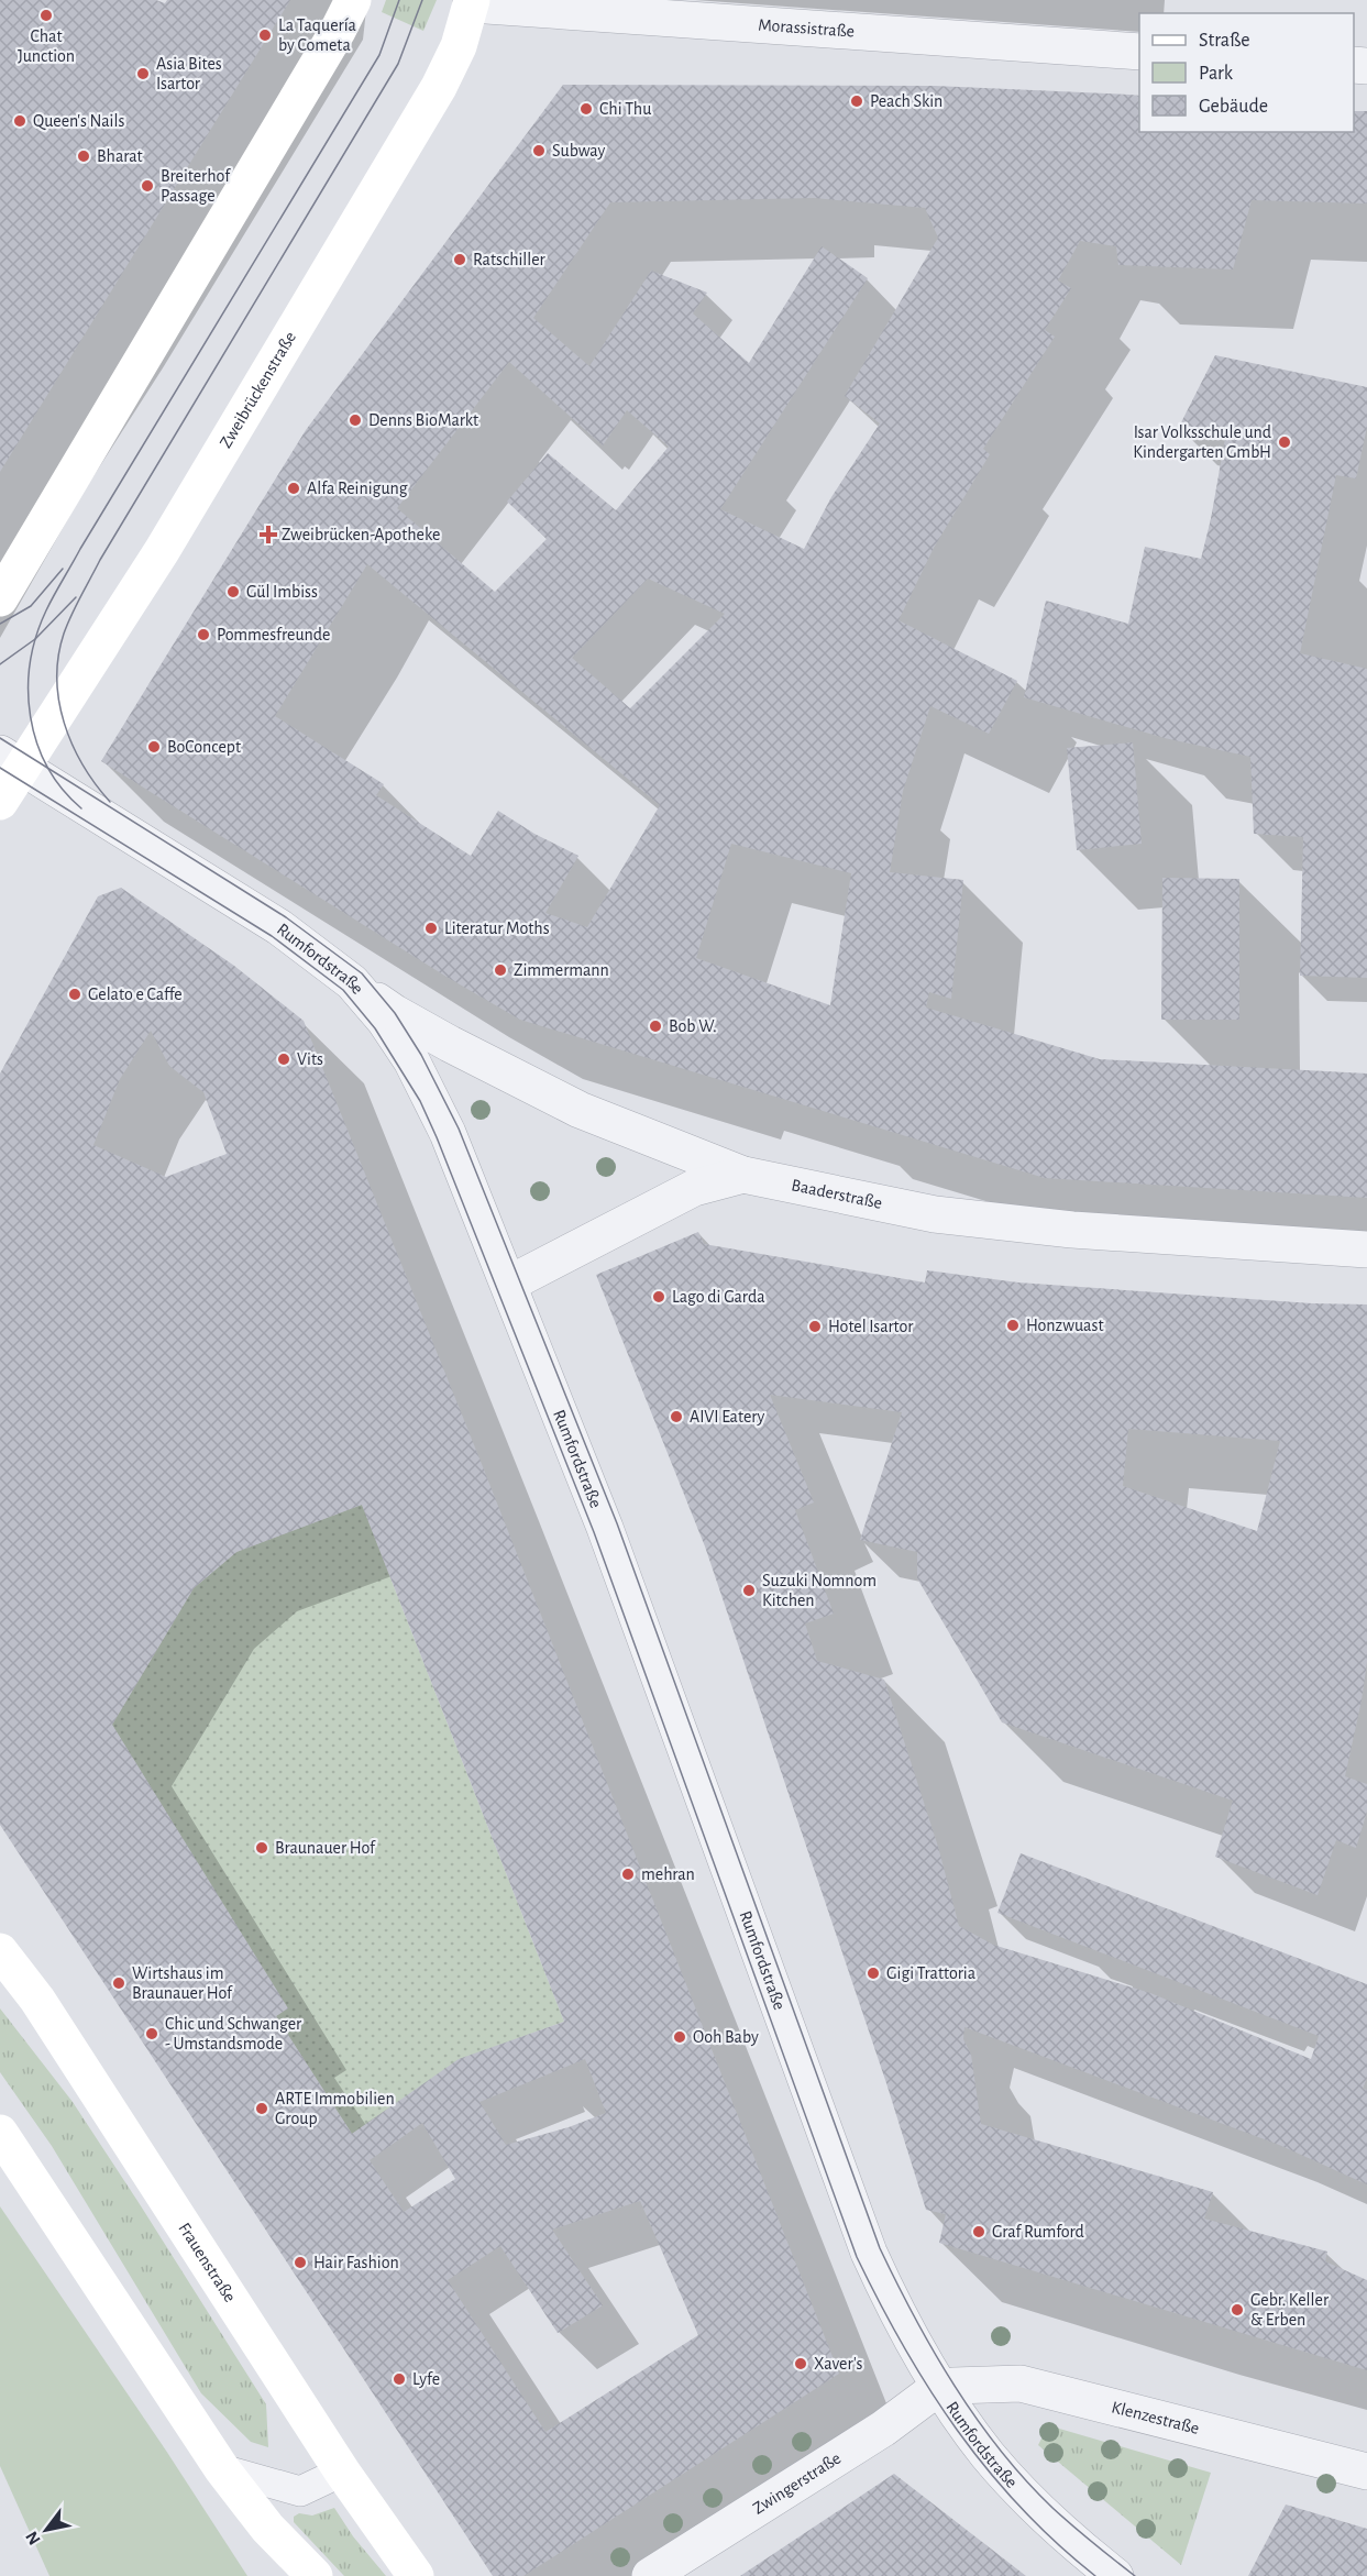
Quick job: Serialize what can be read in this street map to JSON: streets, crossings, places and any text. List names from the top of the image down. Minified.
{"streets":{"main road":["Zweibrückenstraße","Frauenstraße"],"street":["Morassistraße","Rumfordstraße","Baaderstraße","Klenzestraße","Zwingerstraße"]},"crossings":[["Morassistraße","Zweibrückenstraße"],["Zweibrückenstraße","Rumfordstraße"],["Rumfordstraße","Baaderstraße"],["Rumfordstraße","Klenzestraße"],["Rumfordstraße","Zwingerstraße"],["Klenzestraße","Zwingerstraße"]],"places":{"other":["Chat Junction","La Taquería by Cometa","Asia Bites Isartor","Peach Skin","Chi Thu","Queen's Nails","Subway","Bharat","Breiterhof Passage","Ratschiller","Denns BioMarkt","Isar Volksschule und Kindergarten GmbH","Alfa Reinigung","Gül Imbiss","Pommesfreunde","BoConcept","Literatur Moths","Zimmermann","Gelato e Caffe","Bob W.","Vits","Lago di Garda","Honzwuast","Hotel Isartor","AIVI Eatery","Suzuki Nomnom Kitchen","Braunauer Hof","mehran","Gigi Trattoria","Wirtshaus im Braunauer Hof","Chic und Schwanger - Umstandsmode","Ooh Baby","ARTE Immobilien Group","Graf Rumford","Hair Fashion","Gebr. Keller & Erben","Xaver's","Lyfe"],"health":["Zweibrücken-Apotheke"]},"legend":["Straße","Park","Gebäude"],"north":"bottom left"}
